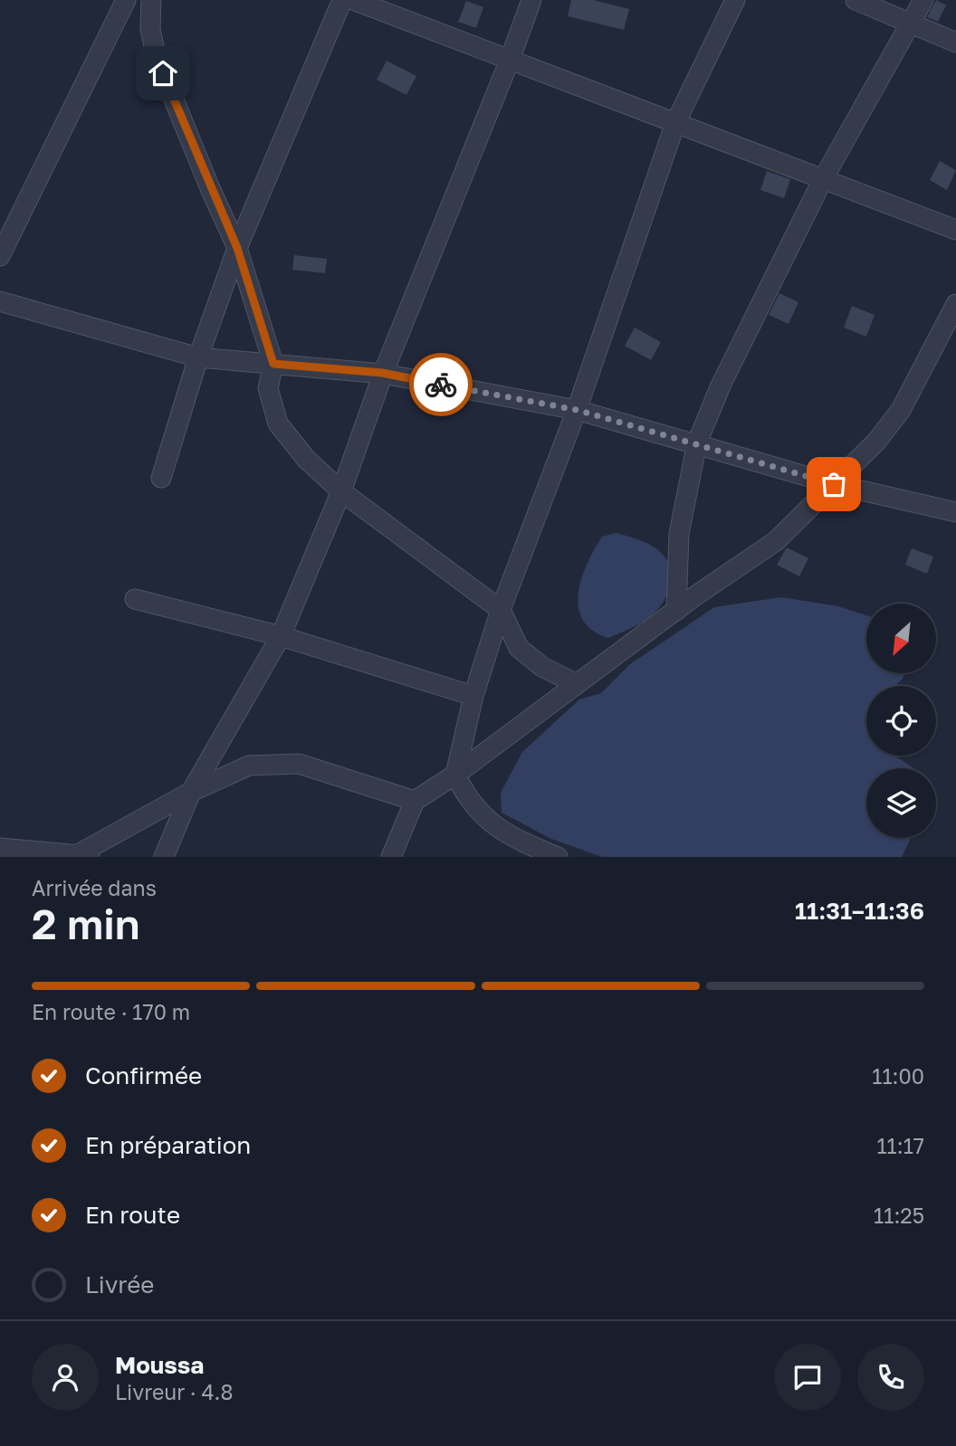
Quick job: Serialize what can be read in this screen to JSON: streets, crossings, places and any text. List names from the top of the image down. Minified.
{"north":"bottom left","page":{"heading":["2 min","Arrivée dans","11:31–11:36"],"panel":["Moussa","Livreur · 4.8"],"bar":"En route · 170 m","list":[["Confirmée","11:00"],["En préparation","11:17"],["En route","11:25"],"Livrée"]}}
